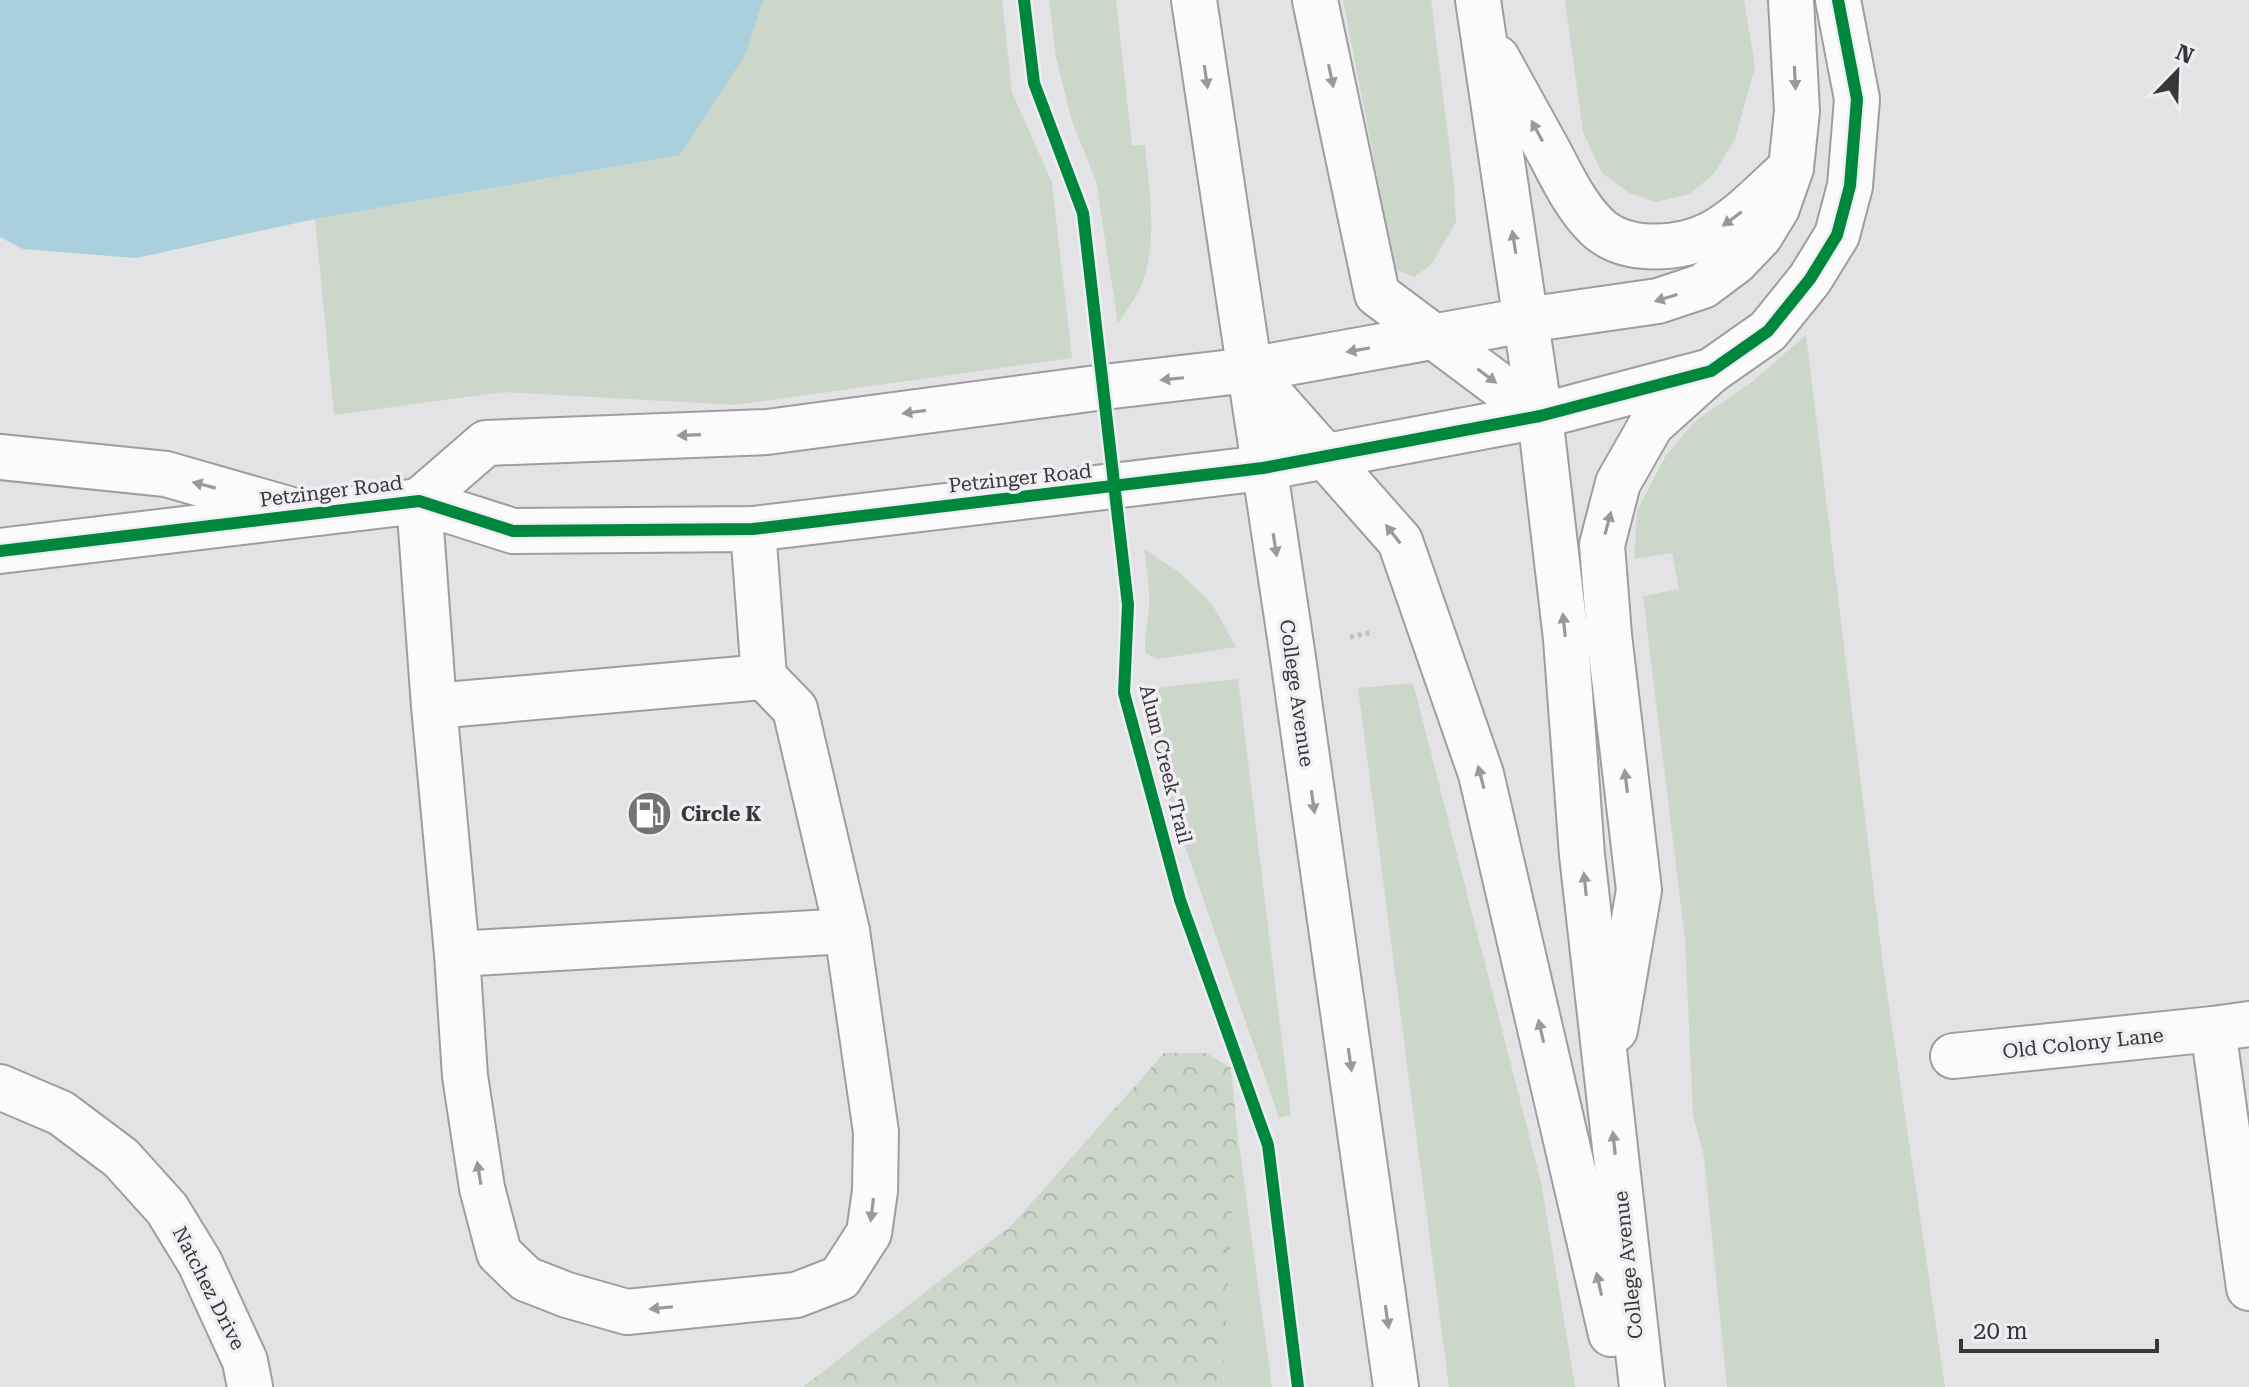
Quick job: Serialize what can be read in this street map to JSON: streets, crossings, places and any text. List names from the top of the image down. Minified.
{"streets":{"main road":["Petzinger Road","College Avenue","Old Colony Lane","Natchez Drive"],"cycle path":["Alum Creek Trail"]},"crossings":[["Petzinger Road","College Avenue"]],"places":{"fuel station":["Circle K"]},"scale_bar":"20 m","north":"top right"}
